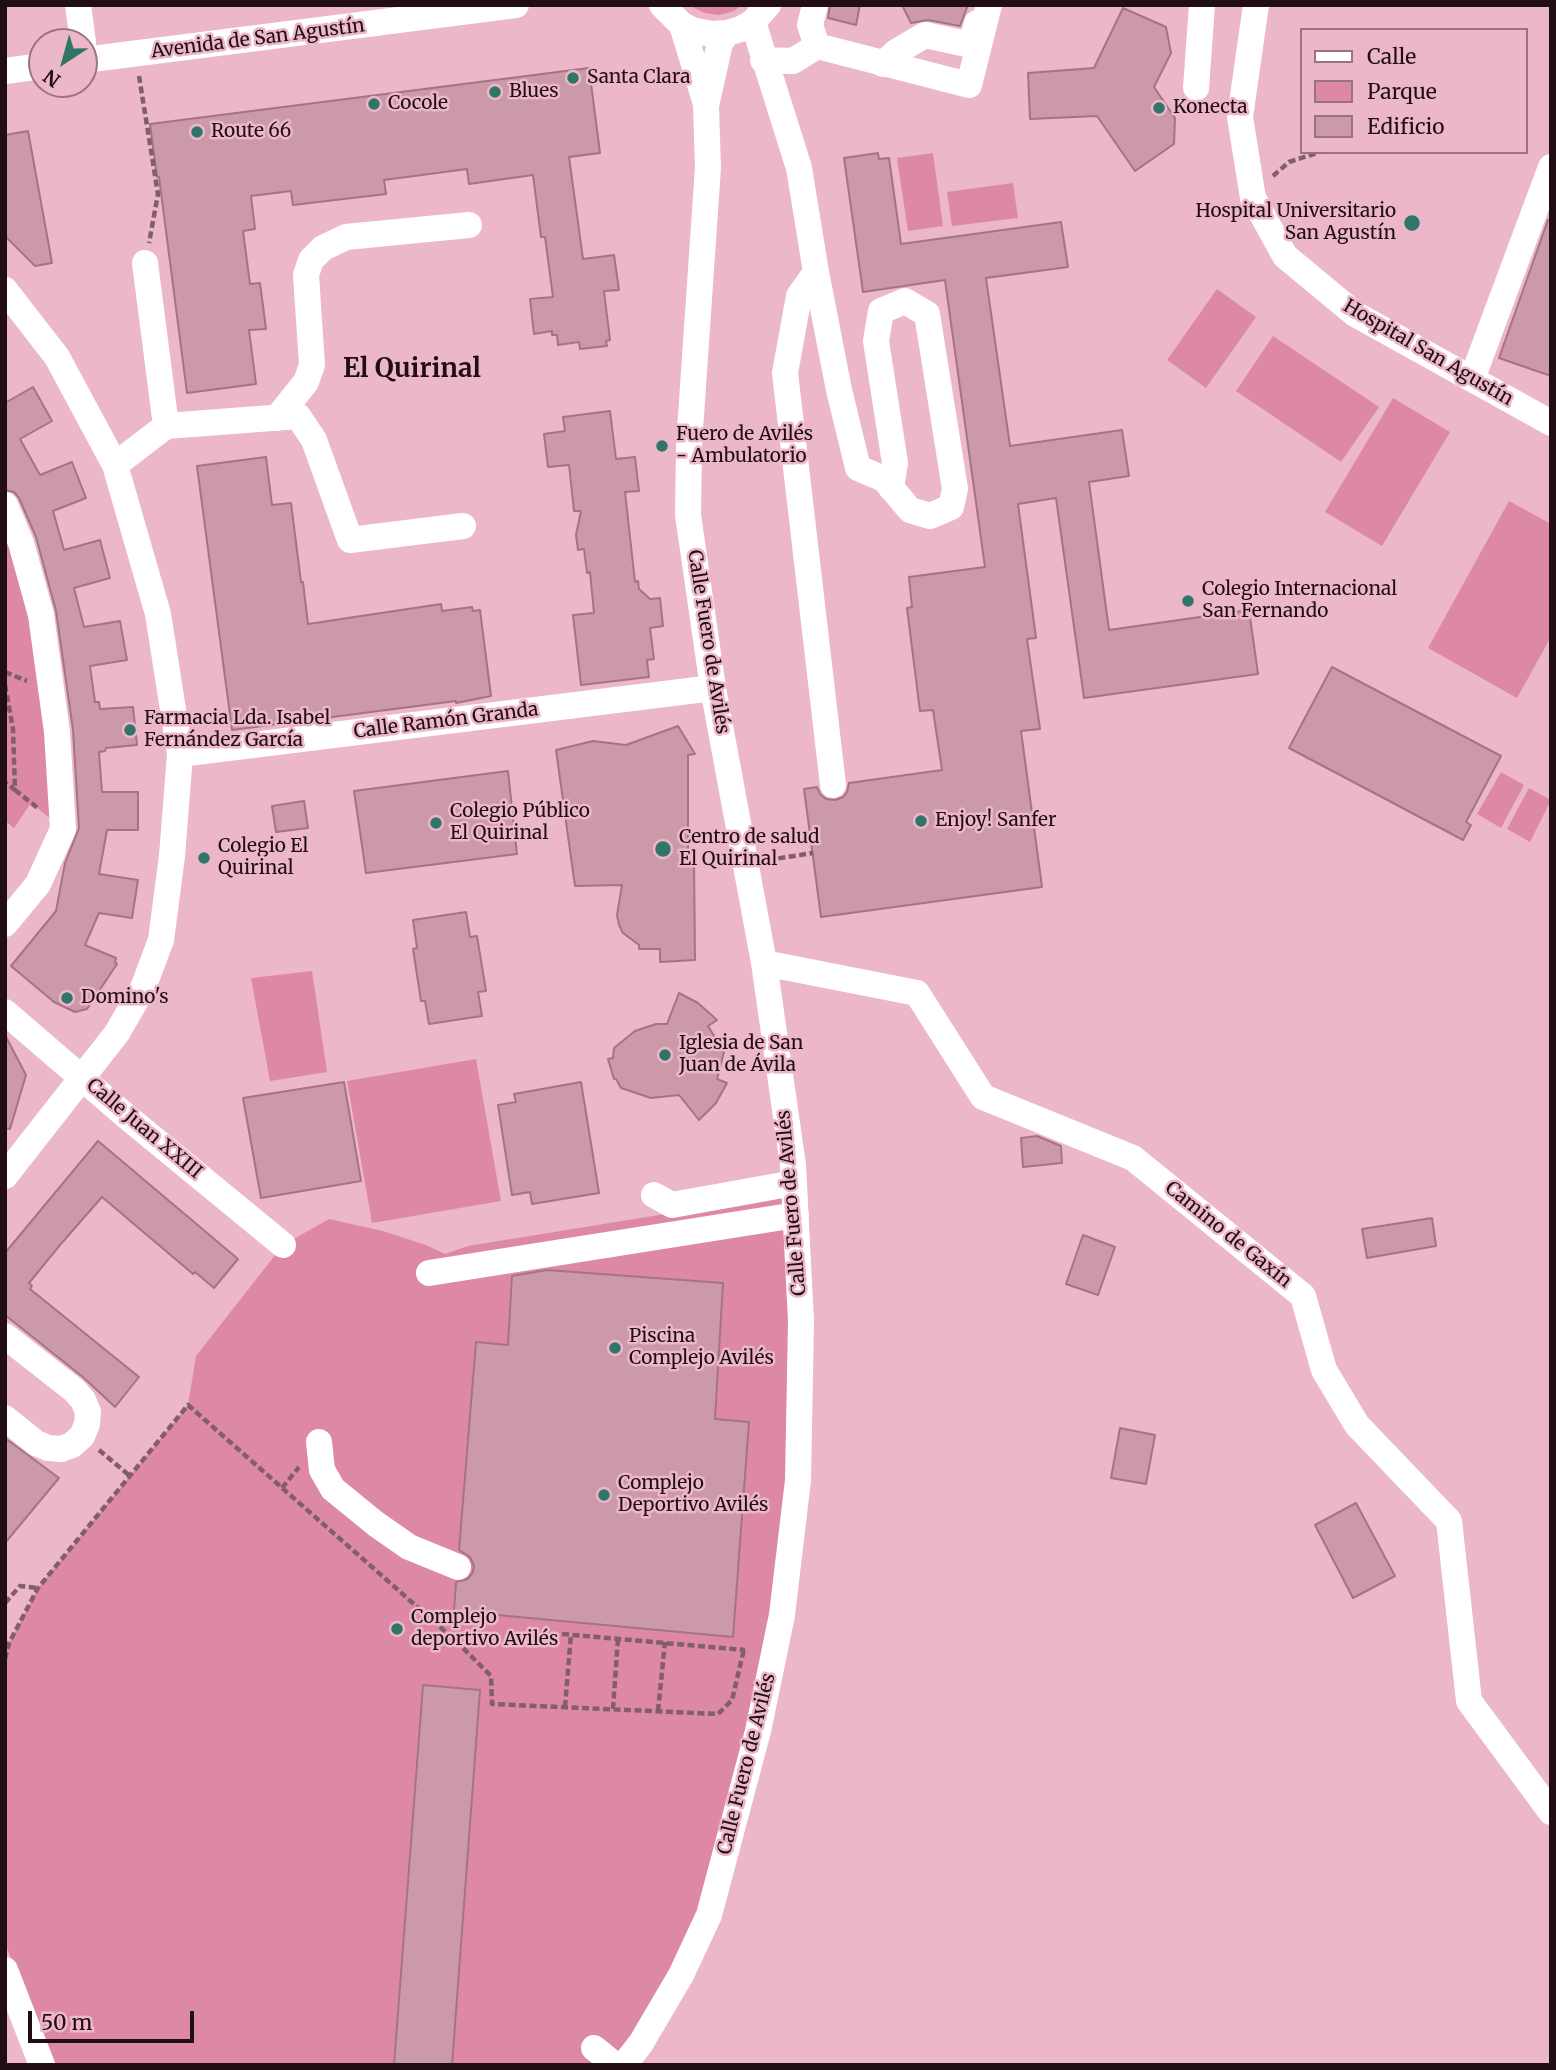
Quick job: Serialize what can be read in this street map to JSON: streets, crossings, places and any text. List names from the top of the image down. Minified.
{"streets":{"street":["Avenida de San Agustín","Hospital San Agustín","Calle Fuero de Avilés","Calle Ramón Granda","Calle Juan XXIII","Camino de Gaxín"]},"crossings":[["Calle Fuero de Avilés","Calle Ramón Granda"],["Calle Fuero de Avilés","Camino de Gaxín"]],"districts":["El Quirinal"],"places":["Santa Clara","Blues","Cocole","Konecta","Route 66","Hospital Universitario San Agustín","Fuero de Avilés - Ambulatorio","Colegio Internacional San Fernando","Farmacia Lda. Isabel Fernández García","Enjoy! Sanfer","Colegio Público El Quirinal","Centro de salud El Quirinal","Colegio El Quirinal","Domino's","Iglesia de San Juan de Ávila","Piscina Complejo Avilés","Complejo Deportivo Avilés","Complejo deportivo Avilés"],"legend":["Calle","Parque","Edificio"],"scale_bar":"50 m","north":"bottom left"}
